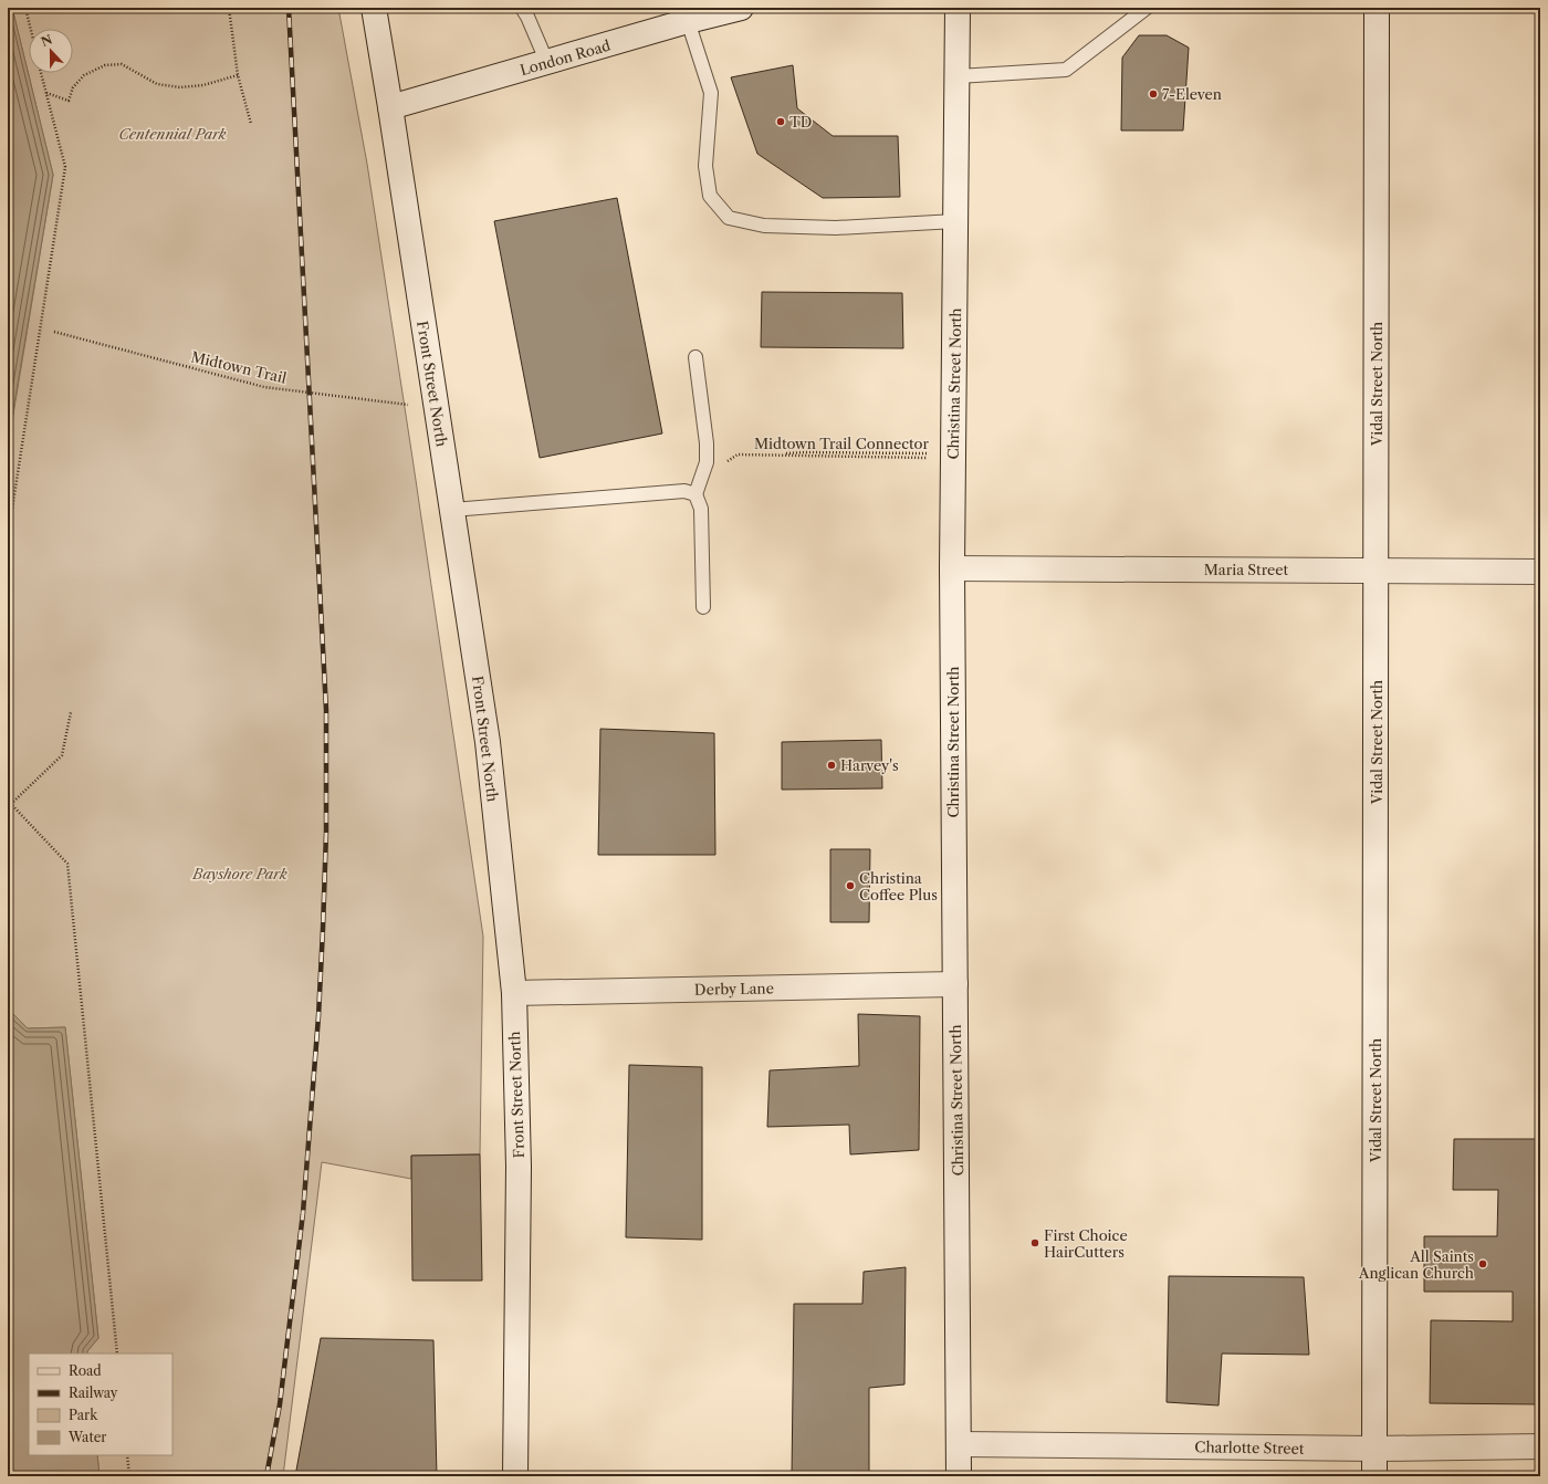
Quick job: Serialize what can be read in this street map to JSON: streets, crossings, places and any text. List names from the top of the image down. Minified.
{"streets":{"street":["London Road","Front Street North","Christina Street North","Vidal Street North","Maria Street","Derby Lane","Charlotte Street"],"path":["Midtown Trail","Midtown Trail Connector"]},"crossings":[["London Road","Front Street North"],["Front Street North","Derby Lane"],["Christina Street North","Midtown Trail Connector"],["Christina Street North","Maria Street"],["Christina Street North","Derby Lane"],["Christina Street North","Charlotte Street"],["Vidal Street North","Maria Street"],["Vidal Street North","Charlotte Street"]],"parks":["Centennial Park","Bayshore Park"],"places":["7-Eleven","TD","Harvey's","Christina Coffee Plus","First Choice HairCutters","All Saints Anglican Church"],"legend":["Road","Railway","Park","Water"],"north":"top"}
